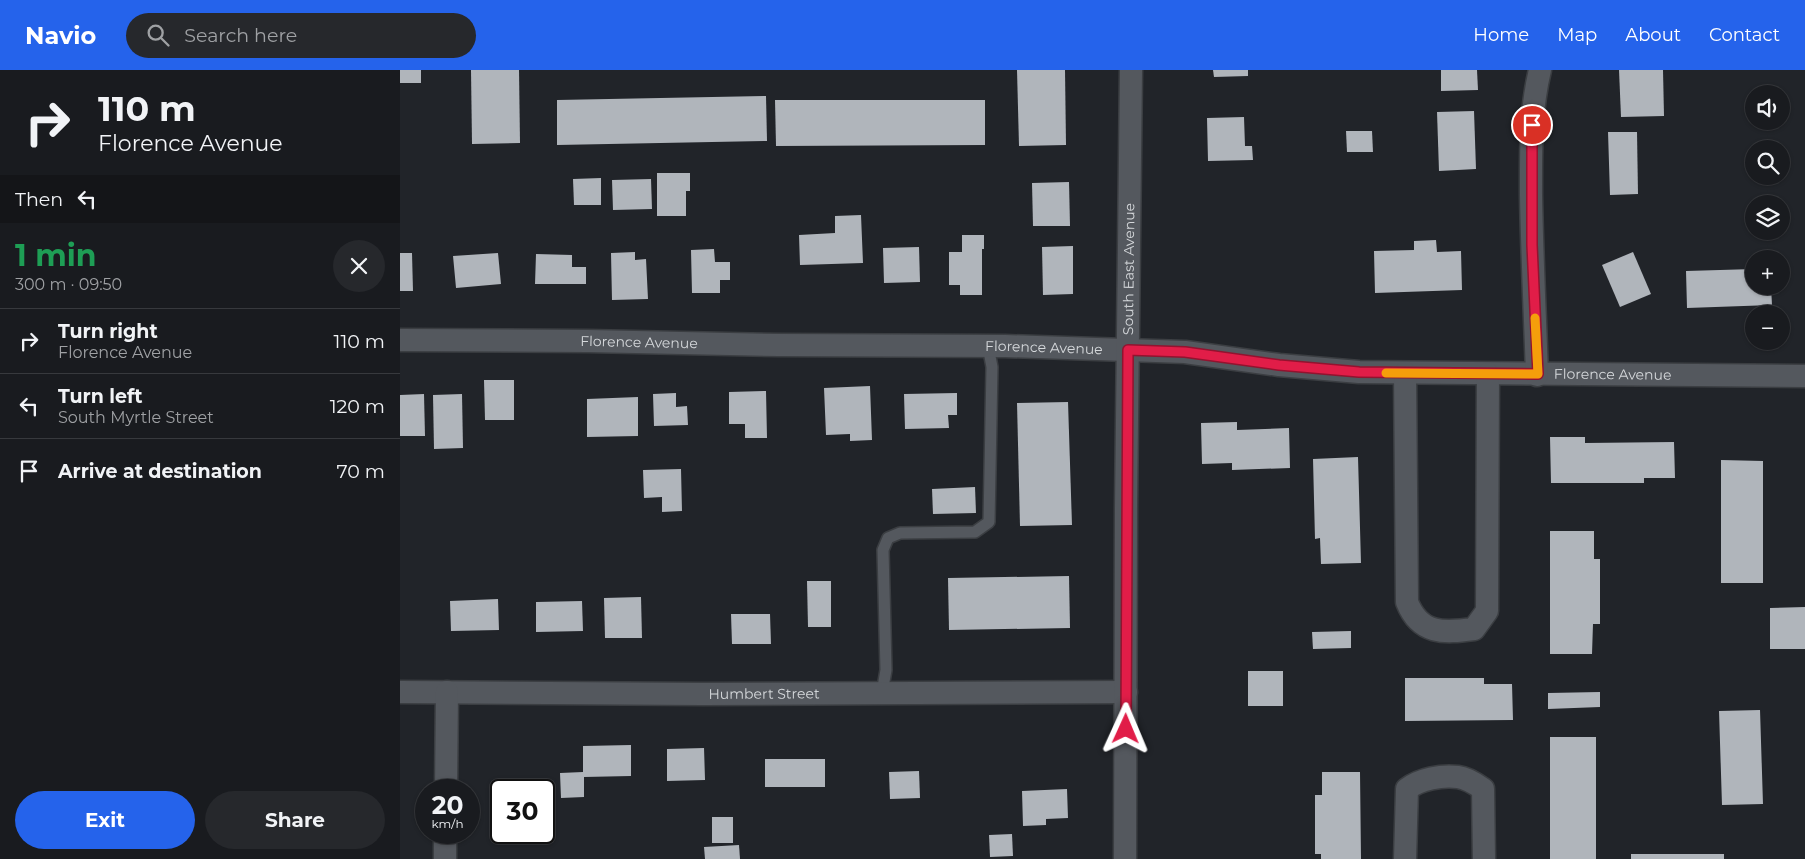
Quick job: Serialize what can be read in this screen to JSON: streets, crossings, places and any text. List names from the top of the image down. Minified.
{"streets":{"street":["South East Avenue","Florence Avenue","Humbert Street"]},"crossings":[["South East Avenue","Florence Avenue"],["South East Avenue","Humbert Street"]],"page":{"header":"Navio","search":"Search here","nav":["Home","Map","About","Contact"],"turn":["110 m","Florence Avenue"],"map_buttons":["+","−"],"then":"Then","heading":["1 min","300 m · 09:50"],"list":[{"name":"Turn right","note":"Florence Avenue","value":"110 m"},{"name":"Turn left","note":"South Myrtle Street","value":"120 m"},{"name":"Arrive at destination","value":"70 m"}],"speed":"20 km/h","limit":"30","buttons":["Exit","Share"]}}
